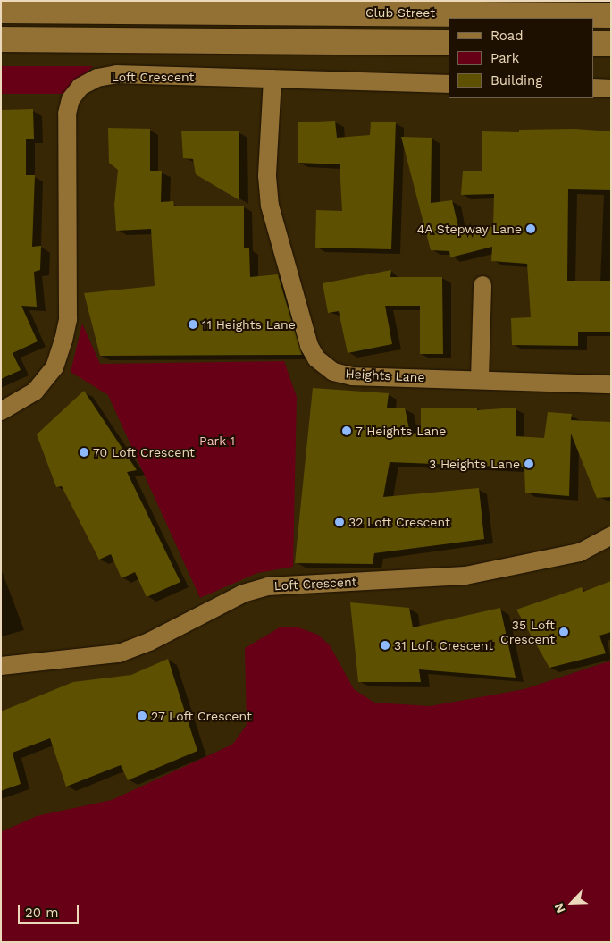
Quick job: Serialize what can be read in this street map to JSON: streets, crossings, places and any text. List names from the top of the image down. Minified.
{"streets":{"main road":["Club Street"],"street":["Loft Crescent","Heights Lane"]},"crossings":[["Loft Crescent","Heights Lane"]],"parks":["Park 1"],"places":["4A Stepway Lane","11 Heights Lane","7 Heights Lane","70 Loft Crescent","3 Heights Lane","32 Loft Crescent","35 Loft Crescent","31 Loft Crescent","27 Loft Crescent"],"legend":["Road","Park","Building"],"scale_bar":"20 m","north":"bottom left"}
